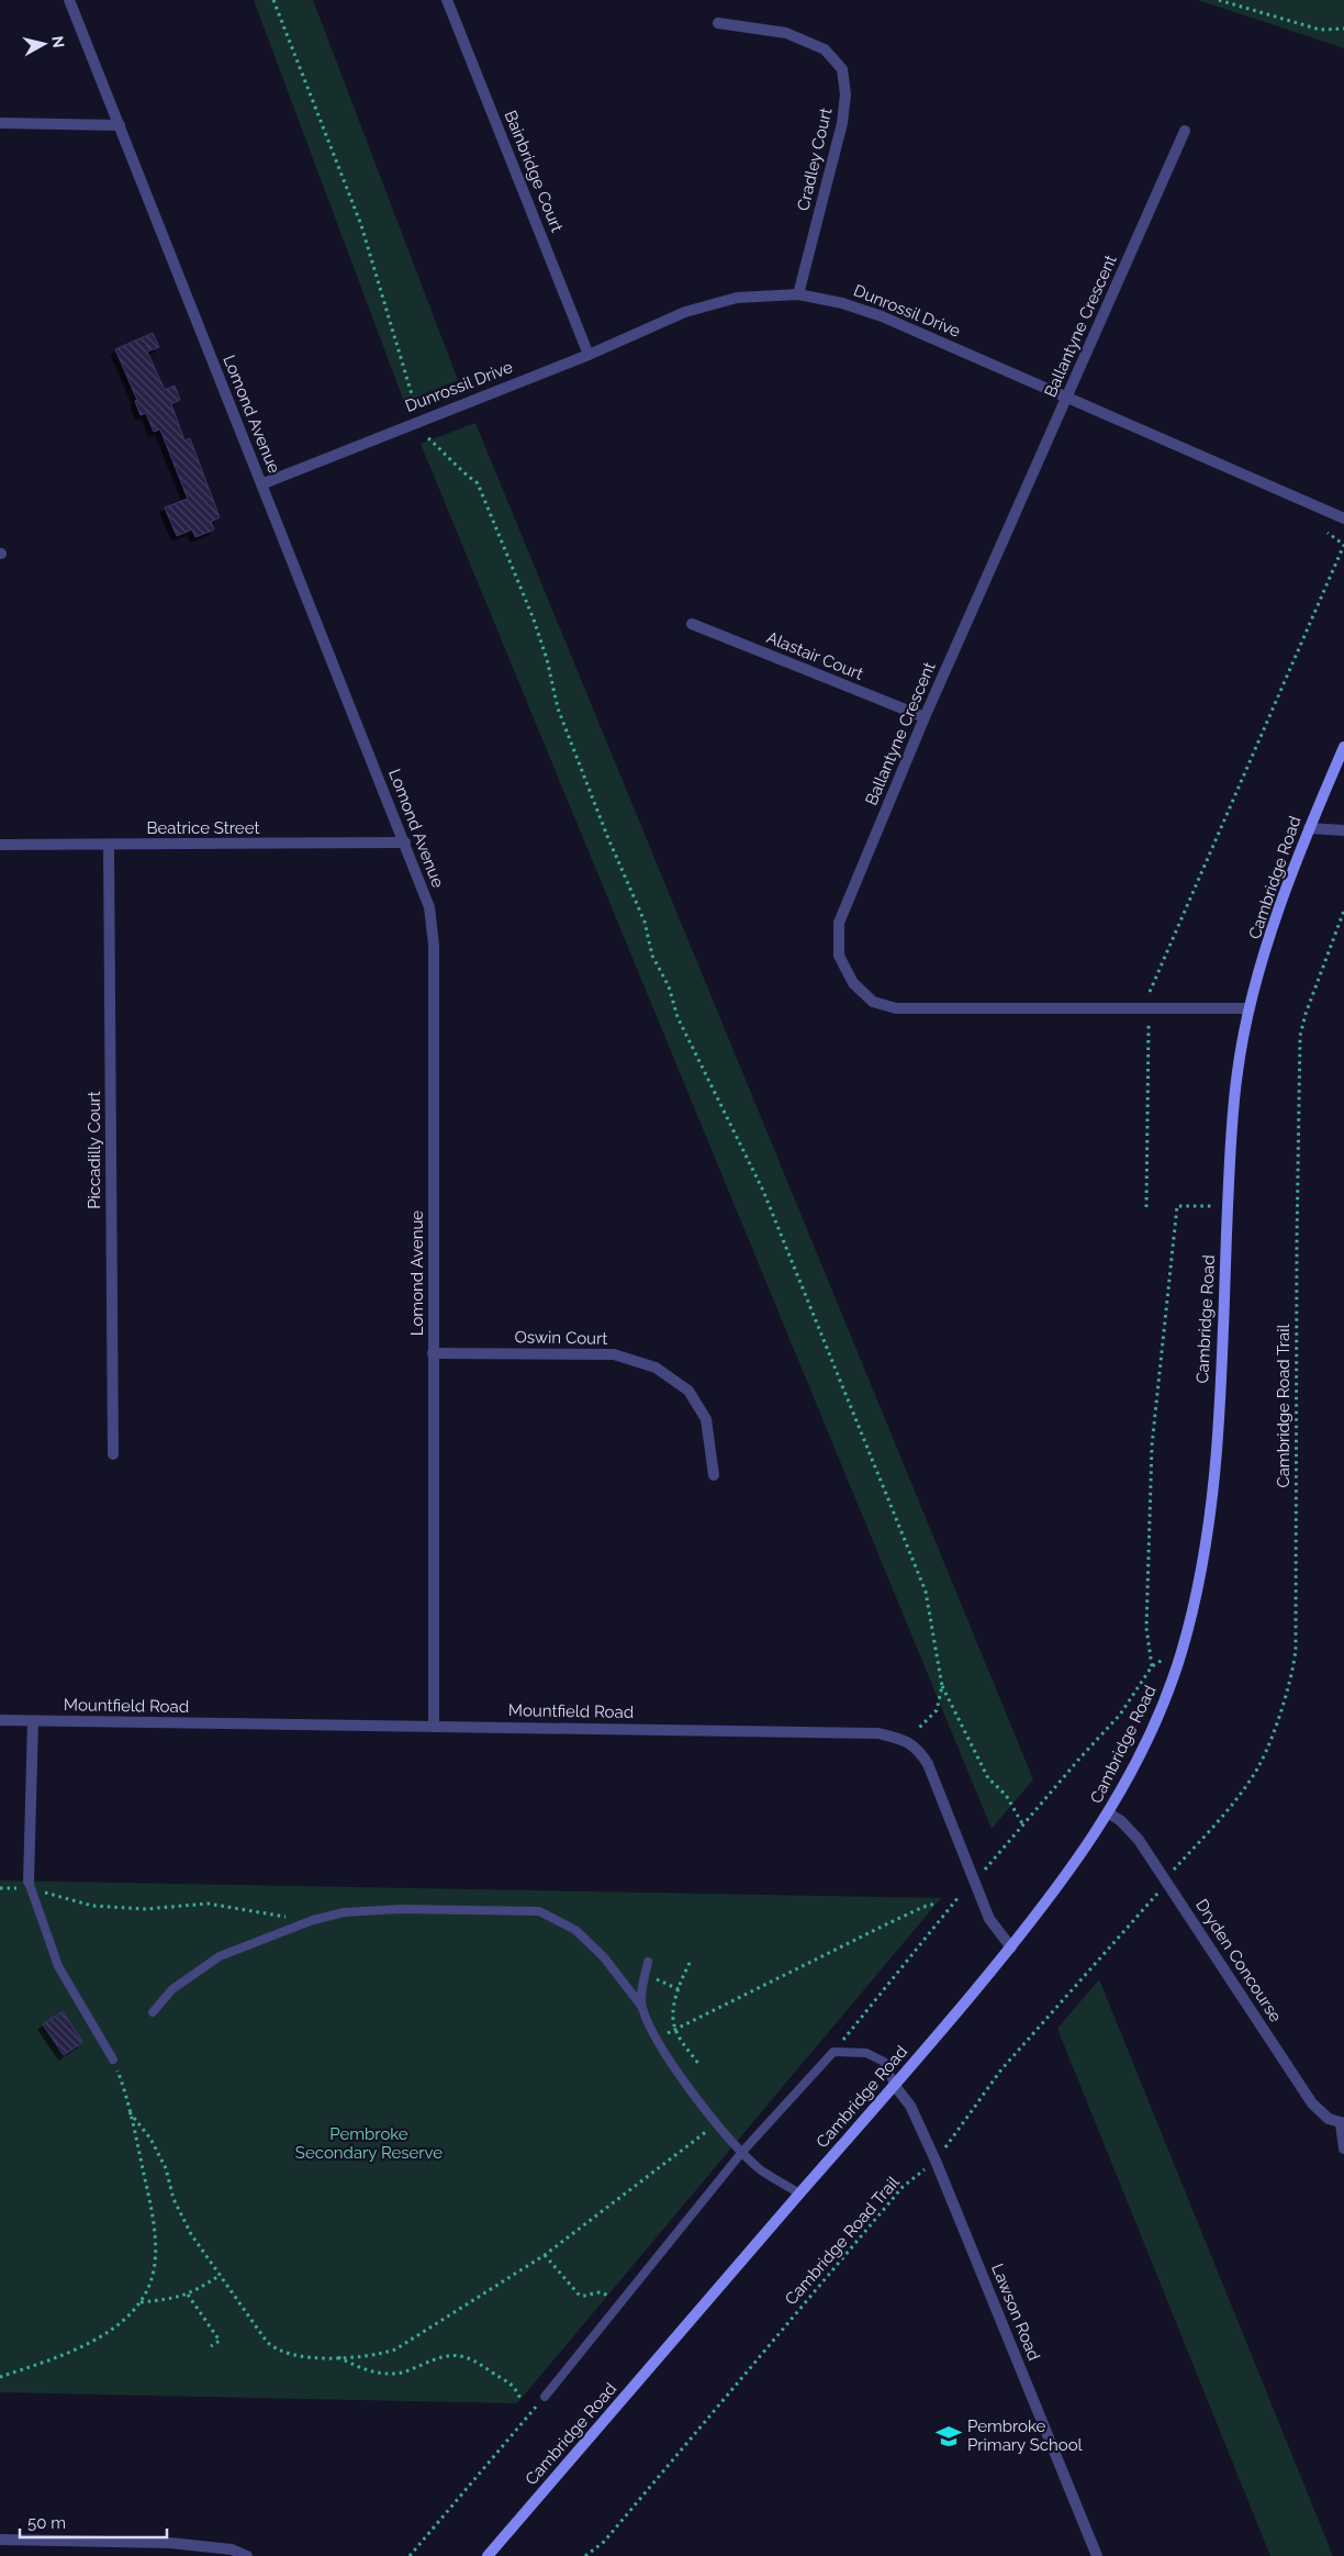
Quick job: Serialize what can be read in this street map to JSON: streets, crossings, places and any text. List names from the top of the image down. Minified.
{"streets":{"main road":["Cambridge Road"],"street":["Cradley Court","Bainbridge Court","Dunrossil Drive","Ballantyne Crescent","Lomond Avenue","Alastair Court","Beatrice Street","Piccadilly Court","Oswin Court","Mountfield Road","Dryden Concourse","Lawson Road"],"path":["Cambridge Road Trail"]},"crossings":[["Cradley Court","Dunrossil Drive"],["Bainbridge Court","Dunrossil Drive"],["Dunrossil Drive","Ballantyne Crescent"],["Dunrossil Drive","Lomond Avenue"],["Ballantyne Crescent","Alastair Court"],["Ballantyne Crescent","Cambridge Road"],["Lomond Avenue","Beatrice Street"],["Lomond Avenue","Oswin Court"],["Lomond Avenue","Mountfield Road"],["Beatrice Street","Piccadilly Court"],["Cambridge Road","Mountfield Road"],["Cambridge Road","Dryden Concourse"],["Cambridge Road","Lawson Road"],["Cambridge Road Trail","Lawson Road"]],"parks":["Pembroke Secondary Reserve"],"places":{"school or university":["Pembroke Primary School"]},"scale_bar":"50 m","north":"right"}
